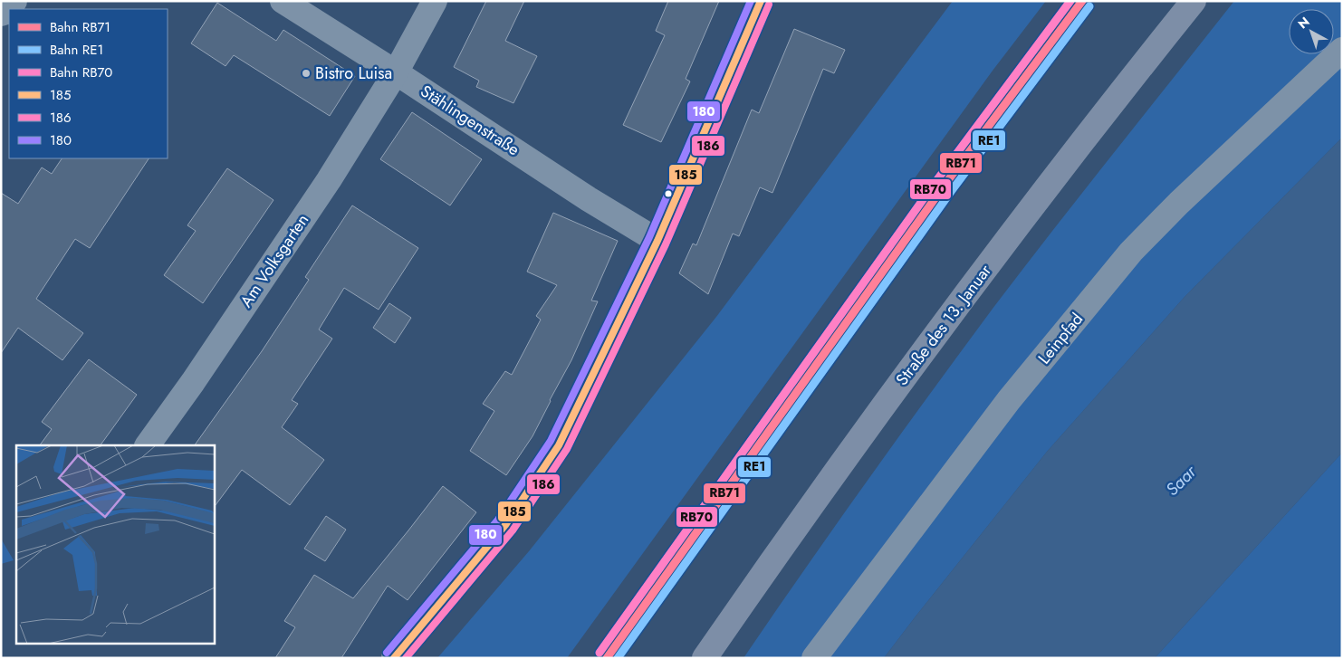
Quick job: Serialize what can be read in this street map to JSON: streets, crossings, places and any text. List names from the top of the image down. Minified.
{"streets":{"main road":["Straße des 13. Januar"],"street":["Stählingenstraße","Am Volksgarten","Leinpfad"]},"crossings":[["Stählingenstraße","Am Volksgarten"]],"water":["Saar"],"places":["Bistro Luisa"],"lines":["rail line RB71","rail line RB70","transit line 185","transit line 180","transit line 186","rail line RE1"],"legend":["Bahn RB71","Bahn RE1","Bahn RB70","185","186","180"],"north":"top left"}
